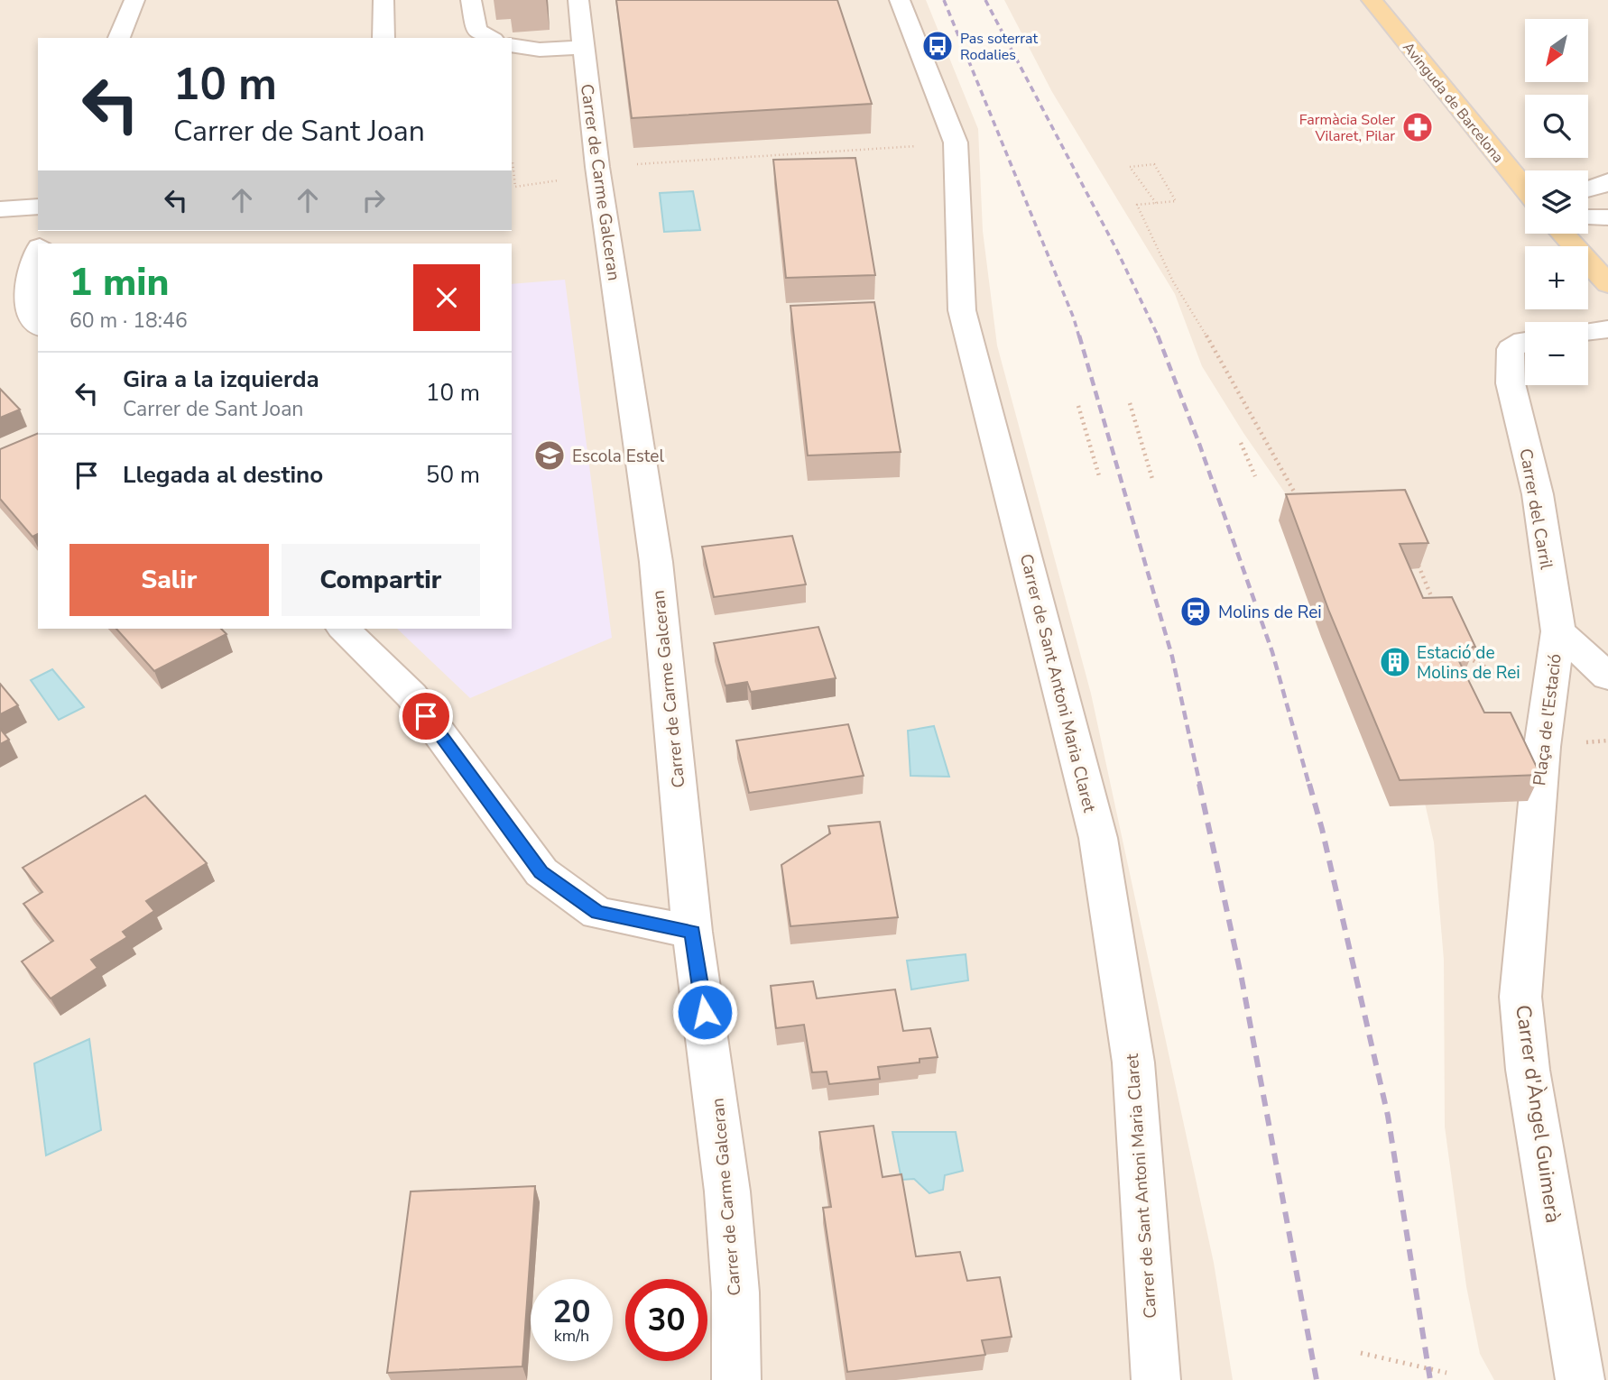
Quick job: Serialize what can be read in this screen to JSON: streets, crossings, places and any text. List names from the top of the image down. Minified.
{"streets":{"main road":["Avinguda de Barcelona"],"street":["Carrer de Carme Galceran","Carrer del Carril","Carrer de Sant Antoni Maria Claret","Plaça de l'Estació","Carrer d'Àngel Guimerà"]},"crossings":[["Carrer del Carril","Plaça de l'Estació"],["Plaça de l'Estació","Carrer d'Àngel Guimerà"]],"places":{"bus stop":["Pas soterrat Rodalies"],"pharmacy":["Farmàcia Soler Vilaret, Pilar"],"school or university":["Escola Estel"],"station":["Molins de Rei"],"building":["Estació de Molins de Rei"]},"north":"bottom left","page":{"map_buttons":["+","−"],"turn":["10 m","Carrer de Sant Joan"],"heading":["1 min","60 m · 18:46"],"list":[{"name":"Gira a la izquierda","note":"Carrer de Sant Joan","value":"10 m"},{"name":"Llegada al destino","value":"50 m"}],"buttons":["Salir","Compartir"],"speed":"20 km/h","limit":"30"}}
